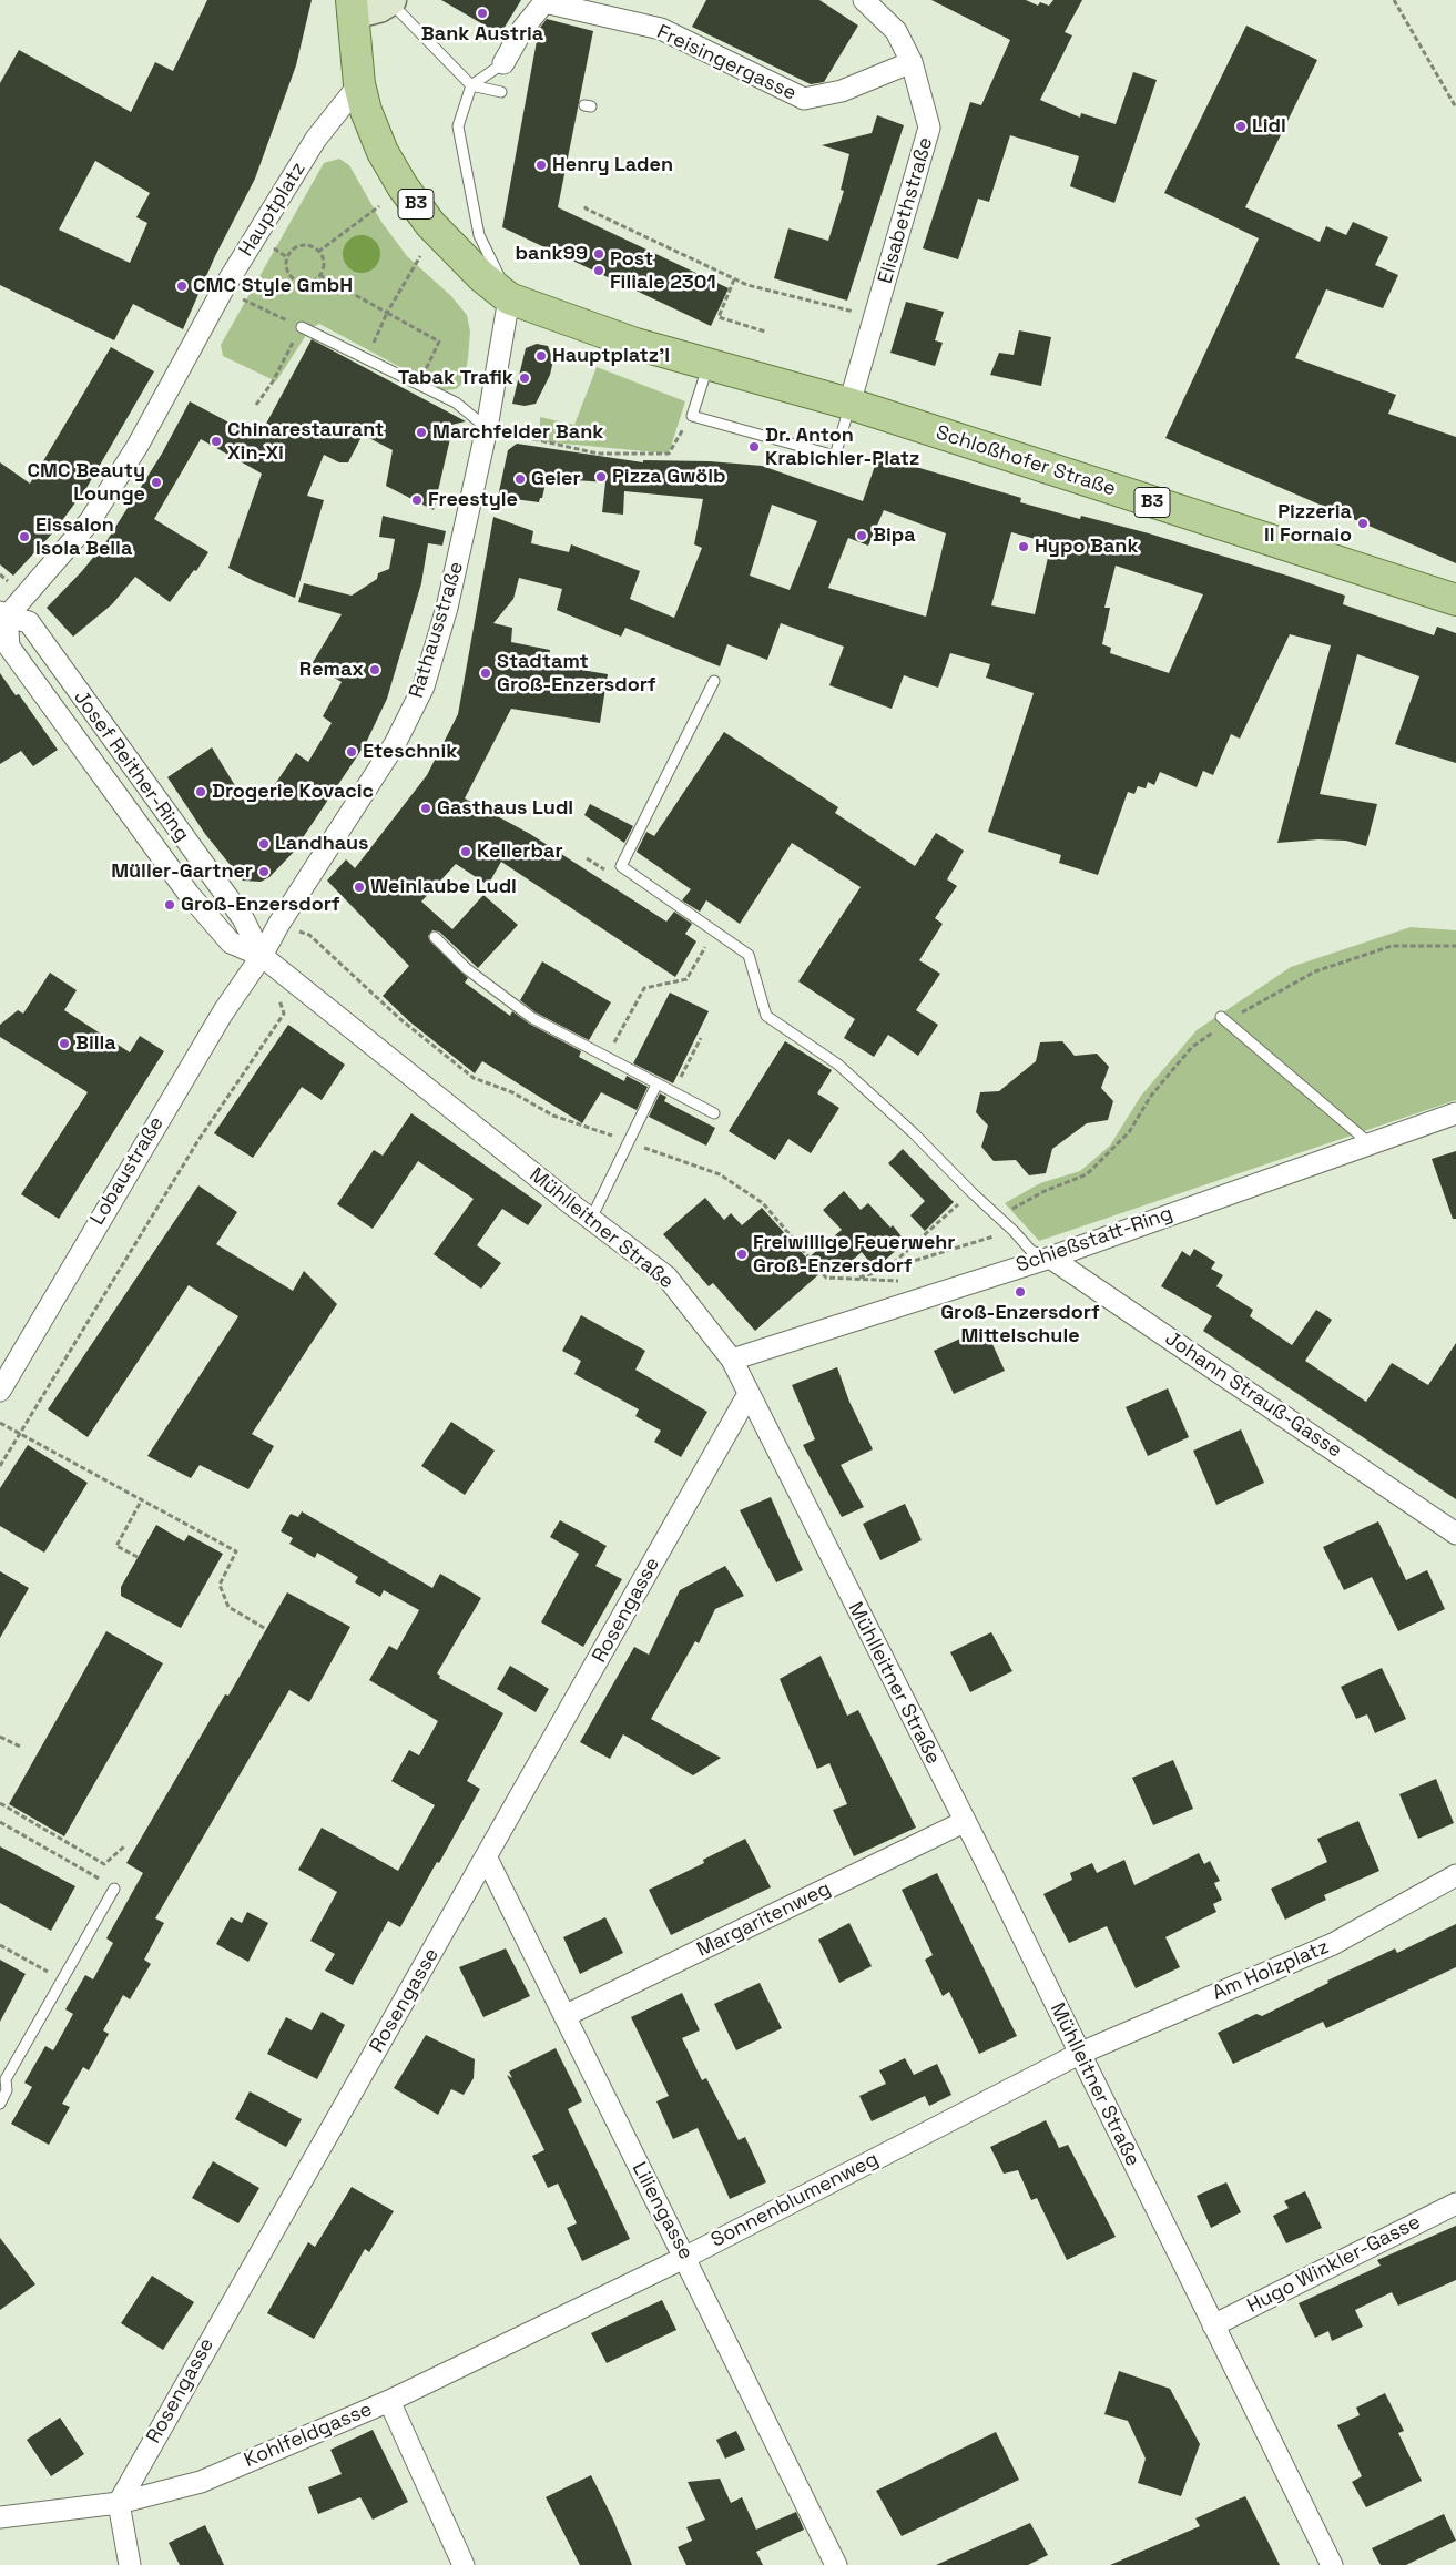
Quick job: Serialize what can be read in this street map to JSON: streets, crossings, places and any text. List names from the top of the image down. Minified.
{"streets":{"main road":["B3","Schloßhofer Straße"],"street":["Freisingergasse","Hauptplatz","Elisabethstraße","Rathausstraße","Josef Reither-Ring","Lobaustraße","Mühlleitner Straße","Schießstatt-Ring","Johann Strauß-Gasse","Rosengasse","Margaritenweg","Am Holzplatz","Sonnenblumenweg","Liliengasse","Hugo Winkler-Gasse","Kohlfeldgasse"]},"crossings":[["Freisingergasse","Elisabethstraße"],["B3","Hauptplatz"],["B3","Elisabethstraße"],["B3","Schloßhofer Straße"],["B3","Rathausstraße"],["Hauptplatz","Josef Reither-Ring"],["Elisabethstraße","Schloßhofer Straße"],["Rathausstraße","Josef Reither-Ring"],["Rathausstraße","Lobaustraße"],["Rathausstraße","Mühlleitner Straße"],["Josef Reither-Ring","Lobaustraße"],["Josef Reither-Ring","Mühlleitner Straße"],["Lobaustraße","Mühlleitner Straße"],["Mühlleitner Straße","Schießstatt-Ring"],["Mühlleitner Straße","Rosengasse"],["Mühlleitner Straße","Margaritenweg"],["Mühlleitner Straße","Am Holzplatz"],["Mühlleitner Straße","Sonnenblumenweg"],["Mühlleitner Straße","Hugo Winkler-Gasse"],["Schießstatt-Ring","Johann Strauß-Gasse"],["Rosengasse","Liliengasse"],["Rosengasse","Kohlfeldgasse"],["Margaritenweg","Liliengasse"],["Am Holzplatz","Sonnenblumenweg"],["Sonnenblumenweg","Liliengasse"],["Sonnenblumenweg","Kohlfeldgasse"]],"places":["Bank Austria","Lidl","Henry Laden","bank99","Post Filiale 2301","CMC Style GmbH","Hauptplatz'l","Tabak Trafik","Marchfelder Bank","Chinarestaurant Xin-Xi","Dr. Anton Krabichler-Platz","Pizza Gwölb","Geier","CMC Beauty Lounge","Freestyle","Pizzeria Il Fornaio","Bipa","Eissalon Isola Bella","Hypo Bank","Remax","Stadtamt Groß-Enzersdorf","Eteschnik","Drogerie Kovacic","Gasthaus Ludl","Landhaus","Kellerbar","Müller-Gartner","Weinlaube Ludl","Groß-Enzersdorf","Billa","Freiwillige Feuerwehr Groß-Enzersdorf","Groß-Enzersdorf Mittelschule"]}
